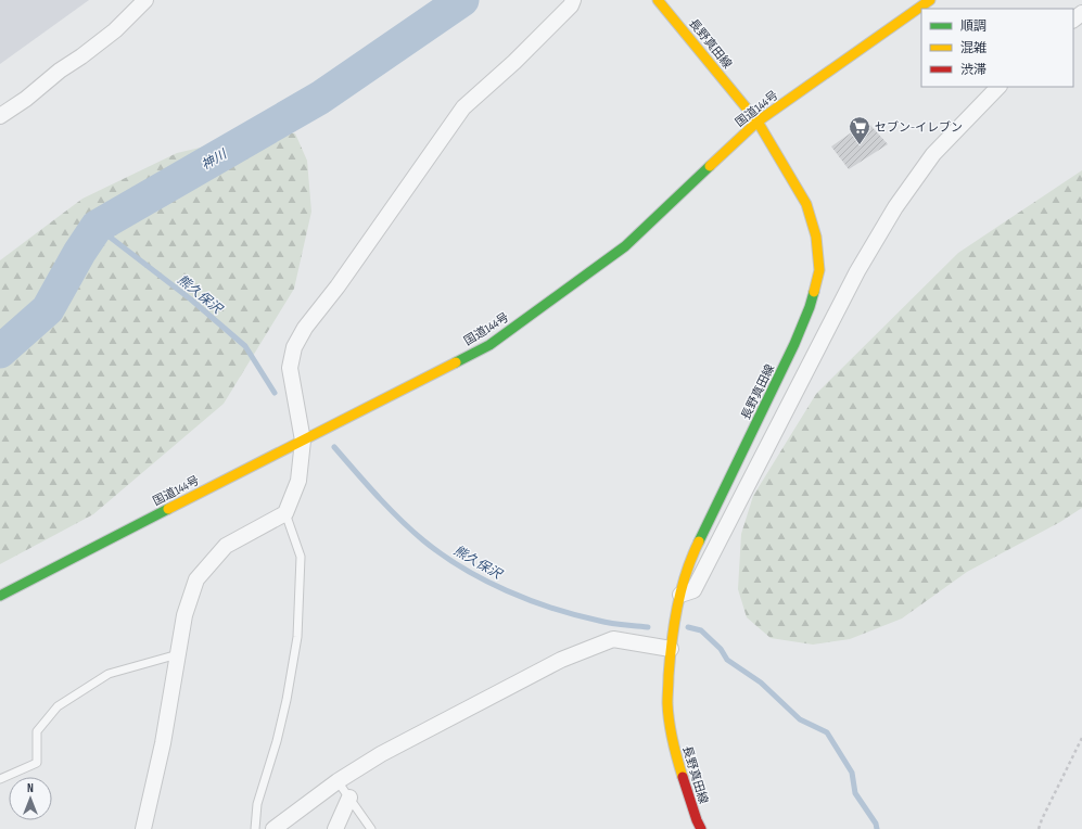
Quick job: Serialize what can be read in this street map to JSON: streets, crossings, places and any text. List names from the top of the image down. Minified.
{"streets":{"main road":["長野真田線","国道144号"]},"crossings":[["長野真田線","国道144号"]],"water":["神川","熊久保沢"],"places":{"supermarket":["セブン-イレブン"]},"legend":["順調","混雑","渋滞"],"north":"top"}
